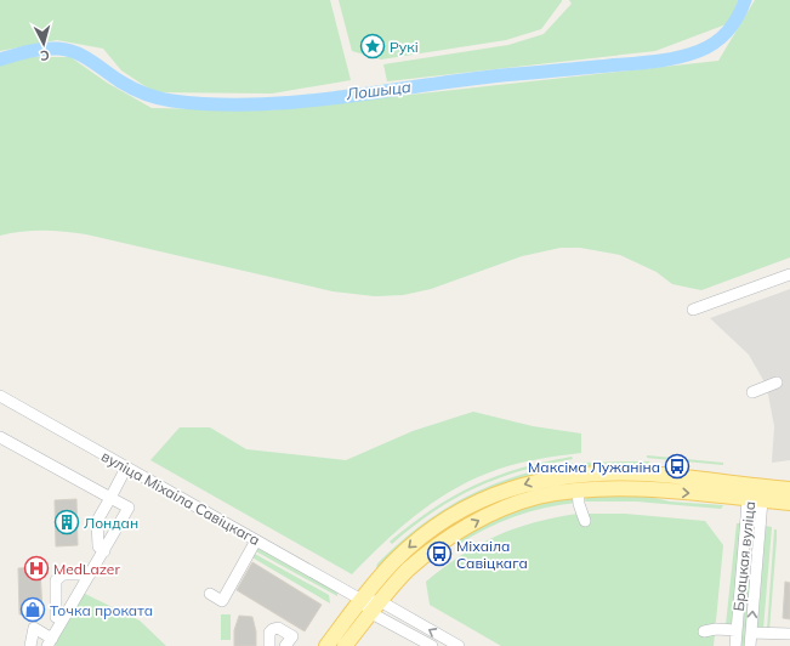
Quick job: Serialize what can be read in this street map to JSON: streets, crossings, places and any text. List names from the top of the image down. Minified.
{"streets":{"street":["вуліца Міхаіла Савіцкага","Брацкая вуліца"]},"water":["Лошыца"],"places":{"place":["Рукі"],"bus stop":["Максіма Лужаніна","Міхаіла Савіцкага"],"building":["Лондан"],"hospital":["MedLazer"],"shop":["Точка проката"]},"north":"bottom"}
